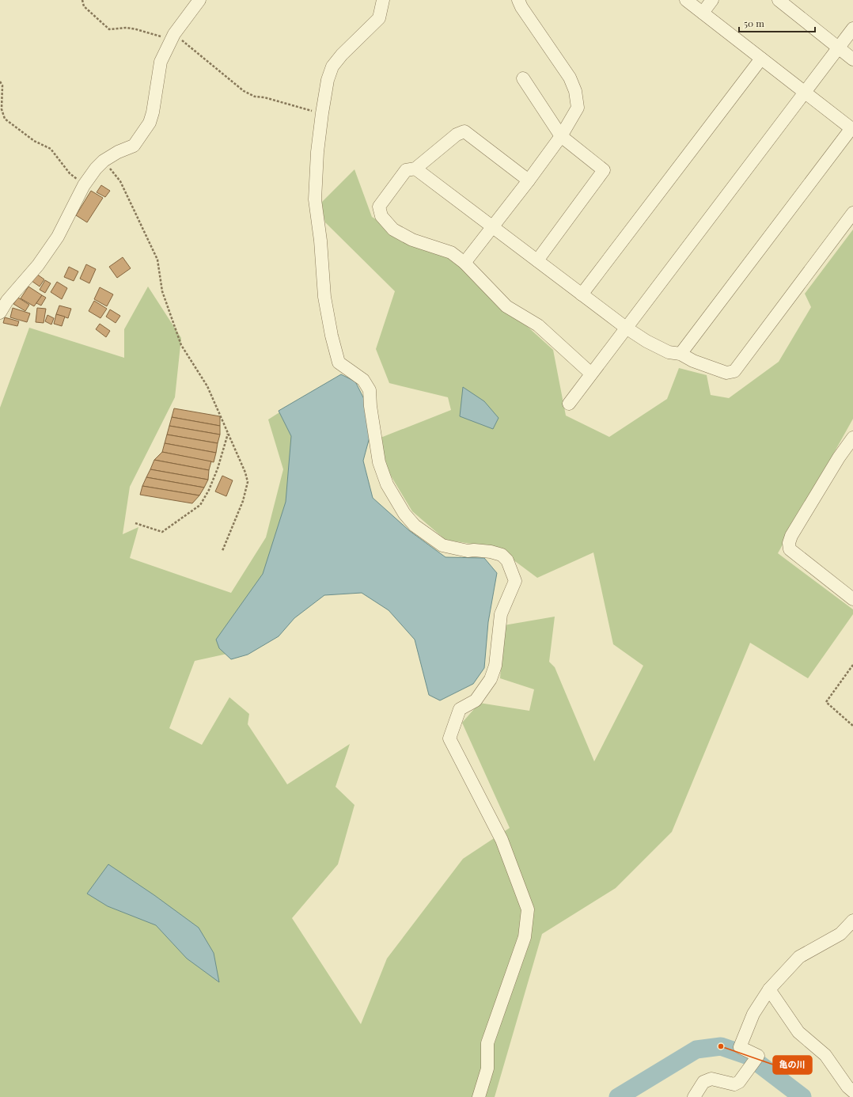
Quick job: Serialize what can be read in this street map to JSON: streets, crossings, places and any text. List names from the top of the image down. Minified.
{"places":["亀の川"],"scale_bar":"50 m"}
